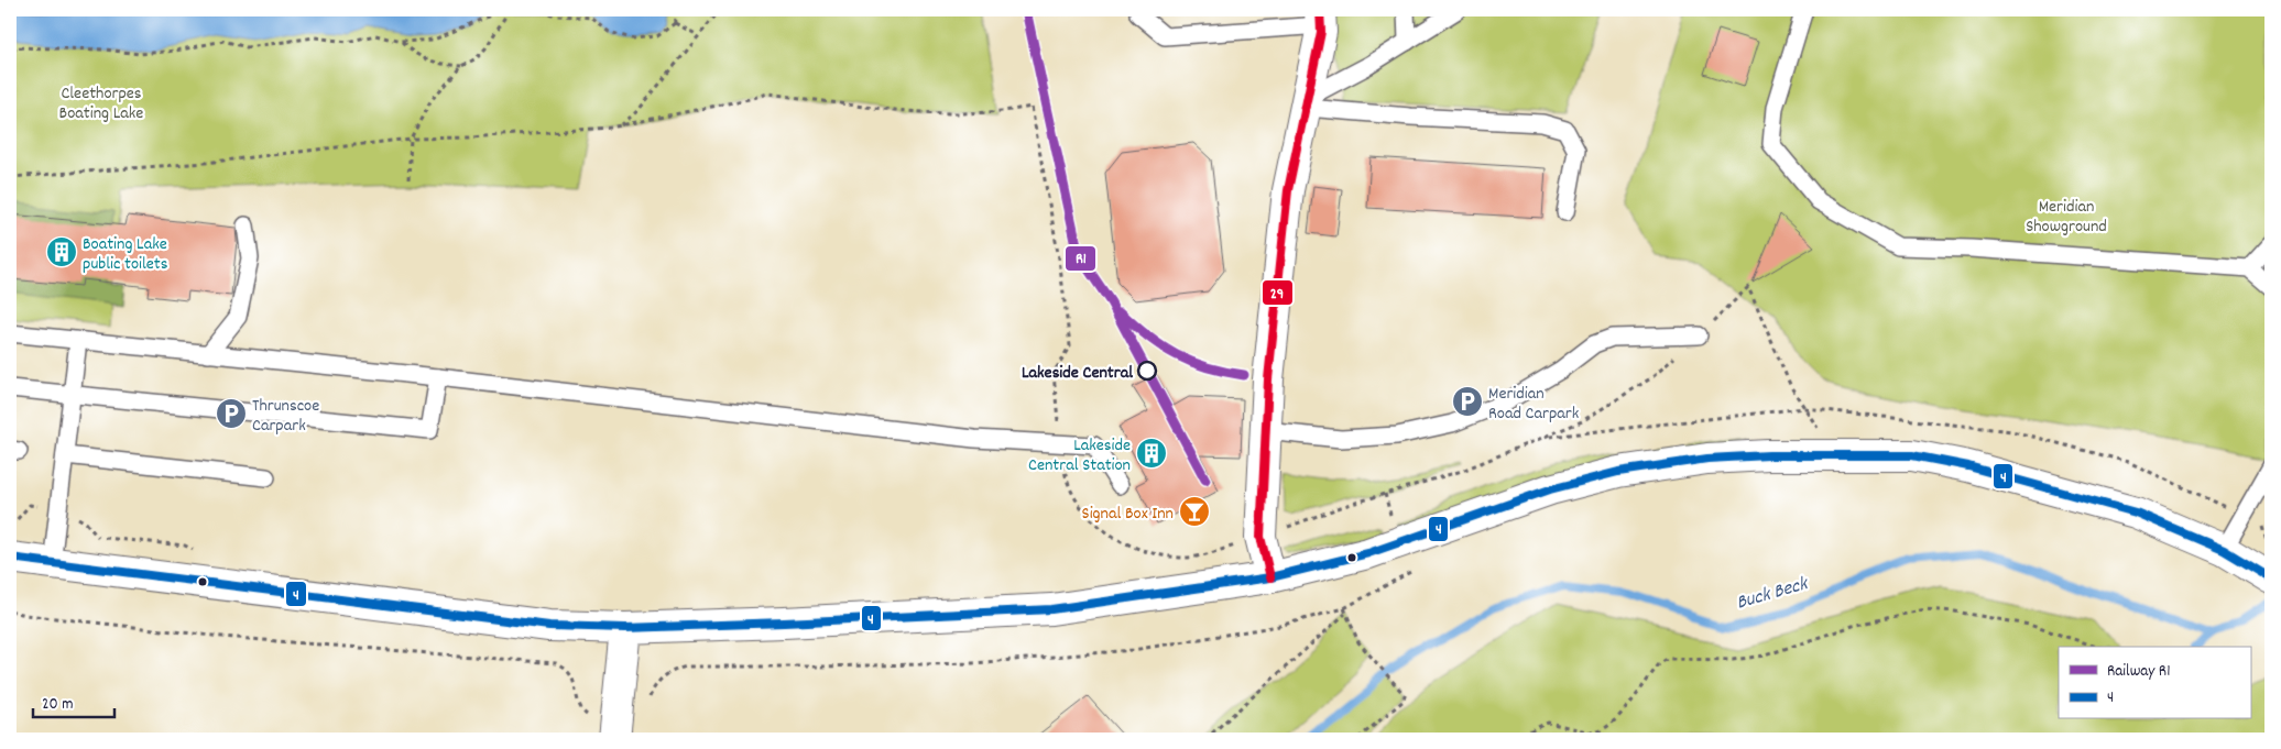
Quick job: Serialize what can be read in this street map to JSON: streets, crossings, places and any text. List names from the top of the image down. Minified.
{"water":["Buck Beck"],"parks":["Cleethorpes Boating Lake","Meridian Showground"],"places":{"building":["Boating Lake public toilets","Lakeside Central Station"],"other":["Lakeside Central"],"parking":["Meridian Road Carpark","Thrunscoe Carpark"],"bar":["Signal Box Inn"]},"lines":["rail line R1","transit line 29","transit line 4"],"legend":["Railway R1","4"],"scale_bar":"20 m"}
